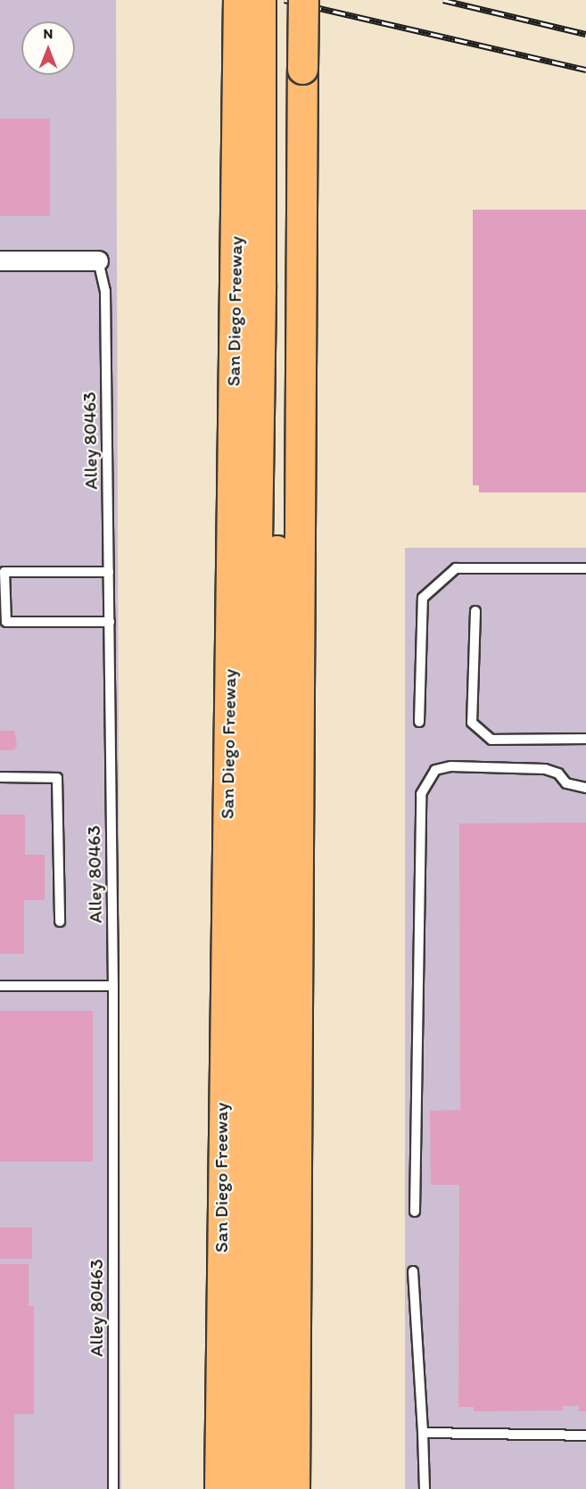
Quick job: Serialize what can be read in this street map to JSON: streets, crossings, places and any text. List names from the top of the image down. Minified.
{"streets":{"highway":["San Diego Freeway"],"lane":["Alley 80463"]},"north":"top"}
